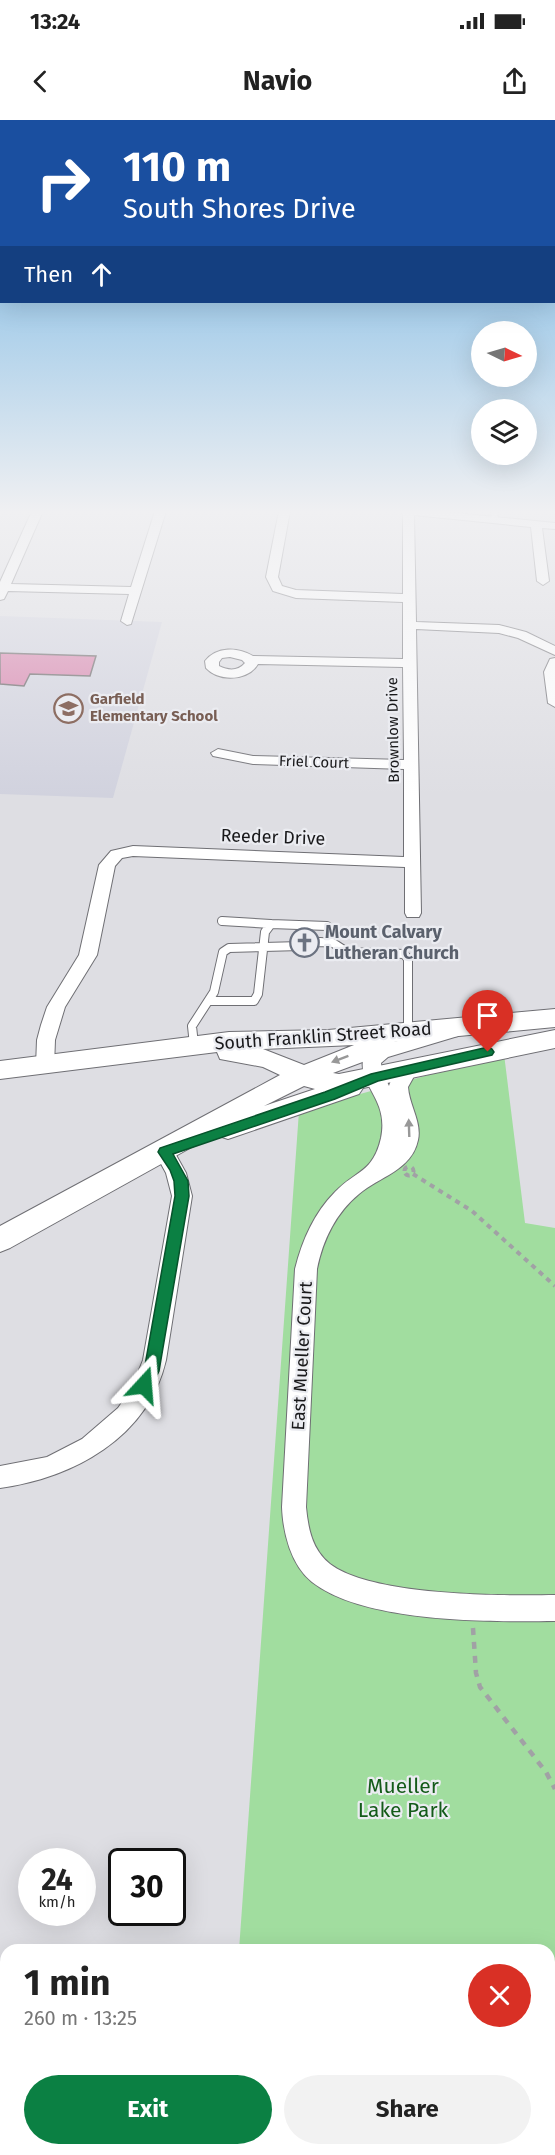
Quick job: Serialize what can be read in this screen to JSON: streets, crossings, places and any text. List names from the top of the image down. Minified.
{"streets":{"street":["Brownlow Drive","Friel Court","Reeder Drive","South Franklin Street Road","East Mueller Court"]},"crossings":[["Brownlow Drive","Friel Court"],["Brownlow Drive","Reeder Drive"],["Reeder Drive","South Franklin Street Road"],["South Franklin Street Road","East Mueller Court"]],"parks":["Mueller Lake Park"],"places":{"school or university":["Garfield Elementary School"],"church":["Mount Calvary Lutheran Church"]},"north":"right","page":{"status":"13:24","header":"Navio","turn":["110 m","South Shores Drive"],"then":"Then","speed":"24 km/h","limit":"30","heading":["1 min","260 m · 13:25"],"buttons":["Exit","Share"]}}
